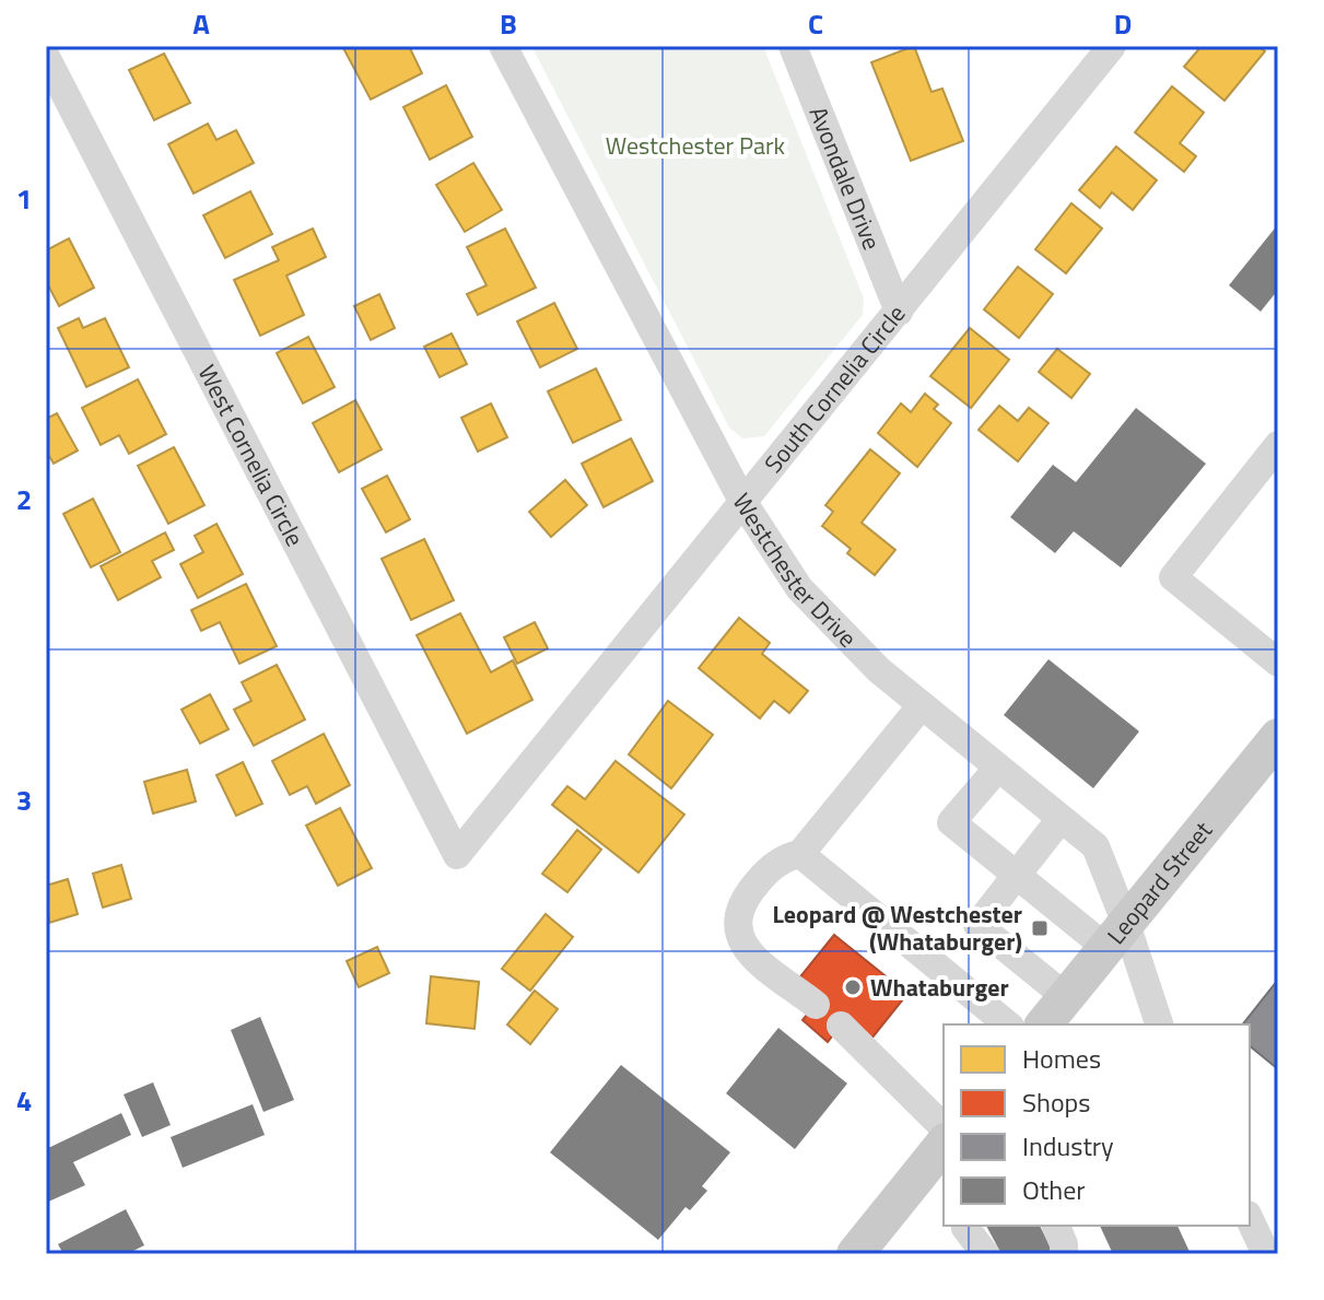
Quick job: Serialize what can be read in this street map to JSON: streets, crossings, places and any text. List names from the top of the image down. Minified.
{"streets":{"main road":["Leopard Street"],"street":["Avondale Drive","South Cornelia Circle","West Cornelia Circle","Westchester Drive"]},"crossings":[["Avondale Drive","South Cornelia Circle"],["South Cornelia Circle","West Cornelia Circle"],["South Cornelia Circle","Westchester Drive"],["Westchester Drive","Leopard Street"]],"parks":["Westchester Park"],"places":{"transit":["Leopard @ Westchester (Whataburger)"],"other":["Whataburger"]},"legend":["Homes","Shops","Industry","Other"],"grid":{"columns":["A","B","C","D"],"rows":["1","2","3","4"]}}
